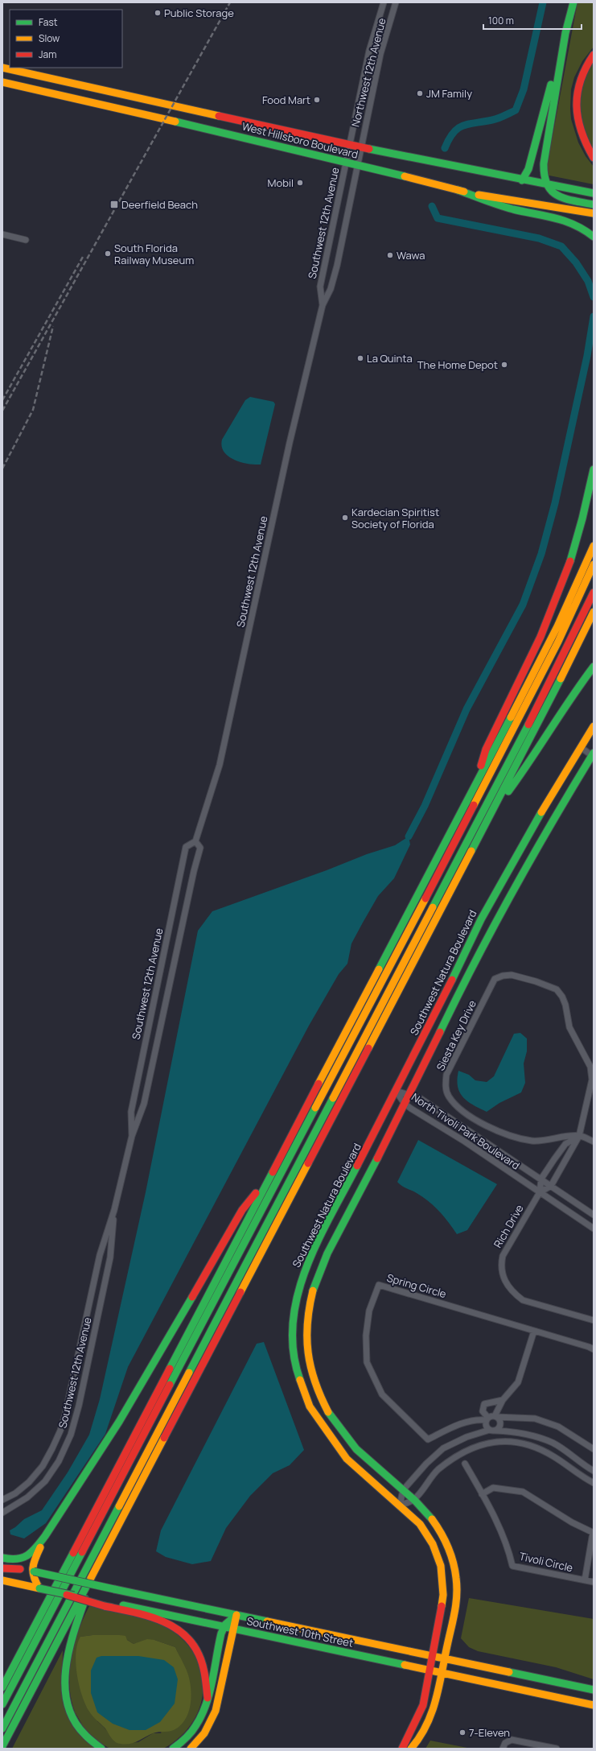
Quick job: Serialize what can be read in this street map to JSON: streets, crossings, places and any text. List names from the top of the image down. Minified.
{"streets":{"main road":["West Hillsboro Boulevard","Southwest Natura Boulevard","Southwest 10th Street"],"street":["Northwest 12th Avenue","Southwest 12th Avenue","Siesta Key Drive","North Tivoli Park Boulevard","Rich Drive","Spring Circle","Tivoli Circle"]},"crossings":[["Northwest 12th Avenue","West Hillsboro Boulevard"],["Northwest 12th Avenue","Southwest 12th Avenue"],["West Hillsboro Boulevard","Southwest 12th Avenue"],["Southwest Natura Boulevard","North Tivoli Park Boulevard"],["Southwest Natura Boulevard","Southwest 10th Street"],["North Tivoli Park Boulevard","Rich Drive"]],"places":{"other":["Public Storage","JM Family","Food Mart","Mobil","South Florida Railway Museum","Wawa","La Quinta","The Home Depot","Kardecian Spiritist Society of Florida","7-Eleven"],"transit":["Deerfield Beach"]},"legend":["Fast","Slow","Jam"],"scale_bar":"100 m"}
